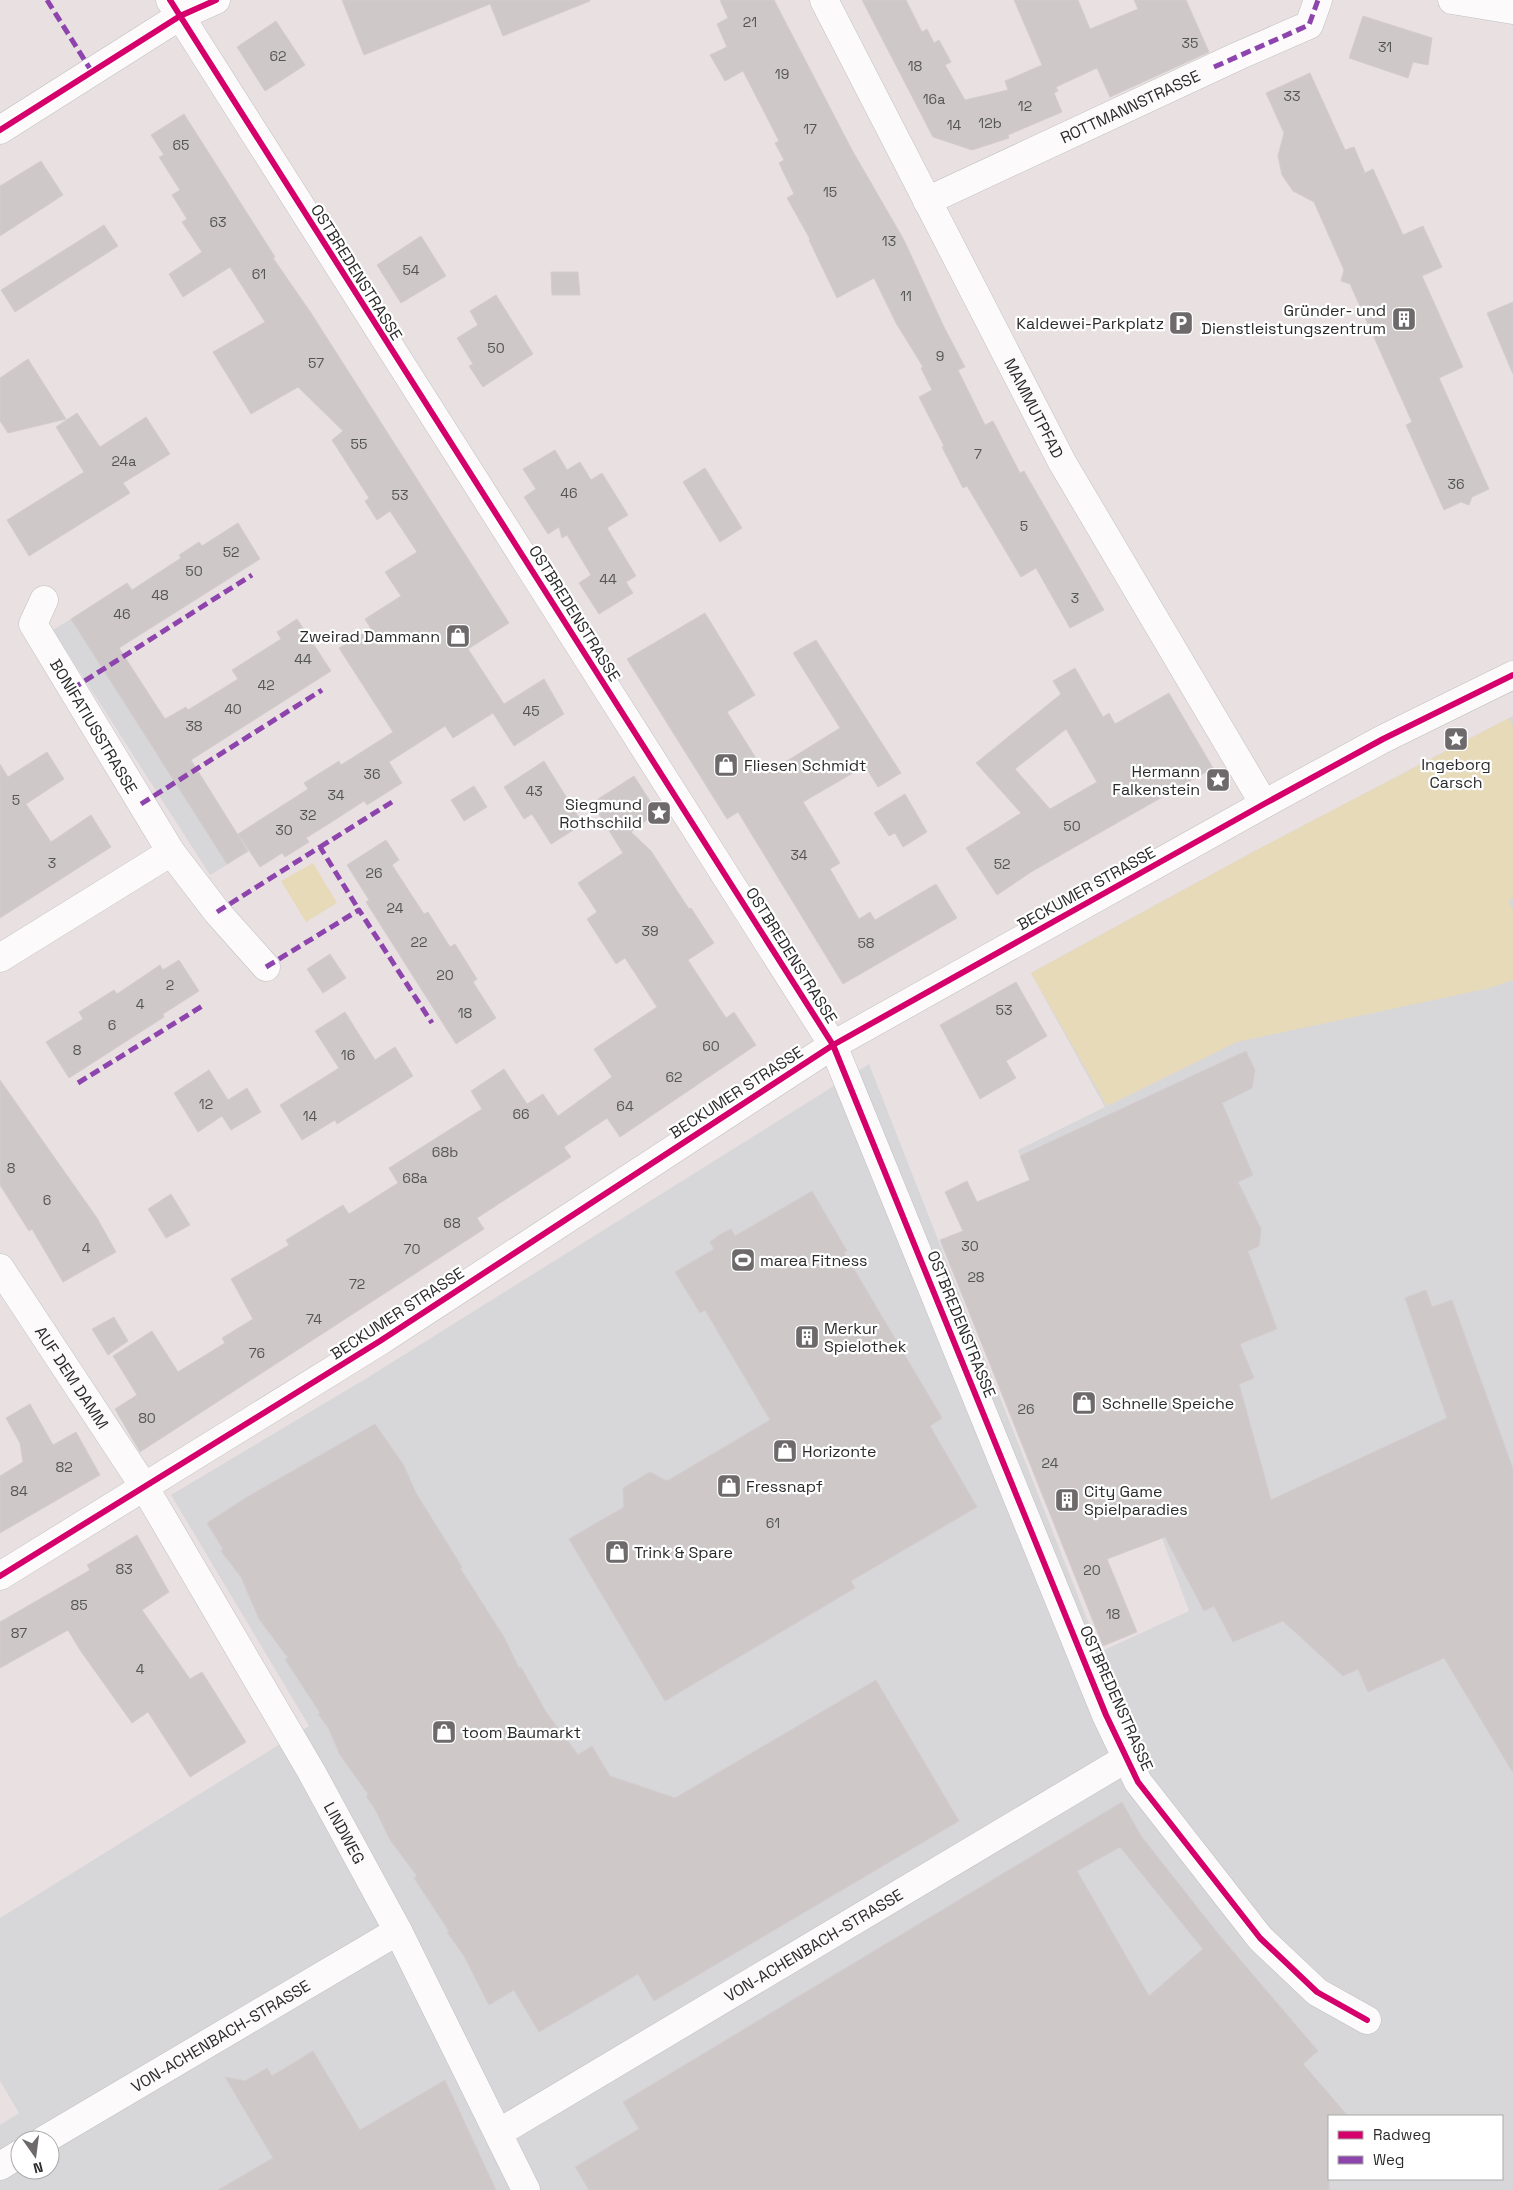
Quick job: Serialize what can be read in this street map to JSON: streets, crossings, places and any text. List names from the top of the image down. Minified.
{"streets":{"street":["ROTTMANNSTRASSE","OSTBREDENSTRASSE","MAMMUTPFAD","BONIFATIUSSTRASSE","BECKUMER STRASSE","AUF DEM DAMM","LINDWEG","VON-ACHENBACH-STRASSE"]},"crossings":[["ROTTMANNSTRASSE","MAMMUTPFAD"],["OSTBREDENSTRASSE","BECKUMER STRASSE"],["OSTBREDENSTRASSE","VON-ACHENBACH-STRASSE"],["MAMMUTPFAD","BECKUMER STRASSE"],["BECKUMER STRASSE","AUF DEM DAMM"],["BECKUMER STRASSE","LINDWEG"],["AUF DEM DAMM","LINDWEG"],["LINDWEG","VON-ACHENBACH-STRASSE"]],"places":{"building":["Gründer- und Dienstleistungszentrum","Merkur Spielothek","City Game Spielparadies"],"parking":["Kaldewei-Parkplatz"],"shop":["Zweirad Dammann","Fliesen Schmidt","Schnelle Speiche","Horizonte","Fressnapf","Trink & Spare","toom Baumarkt"],"place":["Ingeborg Carsch","Hermann Falkenstein","Siegmund Rothschild"],"sports":["marea Fitness"]},"house_numbers":["21","35","31","62","18","19","33","16a","12","12b","14","17","65","15","63","13","54","61","11","50","9","57","55","7","24a","36","46","53","5","52","50","44","48","3","46","44","42","40","45","38","36","43","34","5","32","50","30","34","3","52","26","24","39","22","58","20","2","4","53","18","6","60","8","16","62","12","64","66","14","68b","8","68a","6","68","30","4","70","28","72","74","76","26","80","24","82","84","61","83","20","85","18","87","4"],"legend":["Radweg","Weg"],"north":"bottom"}
